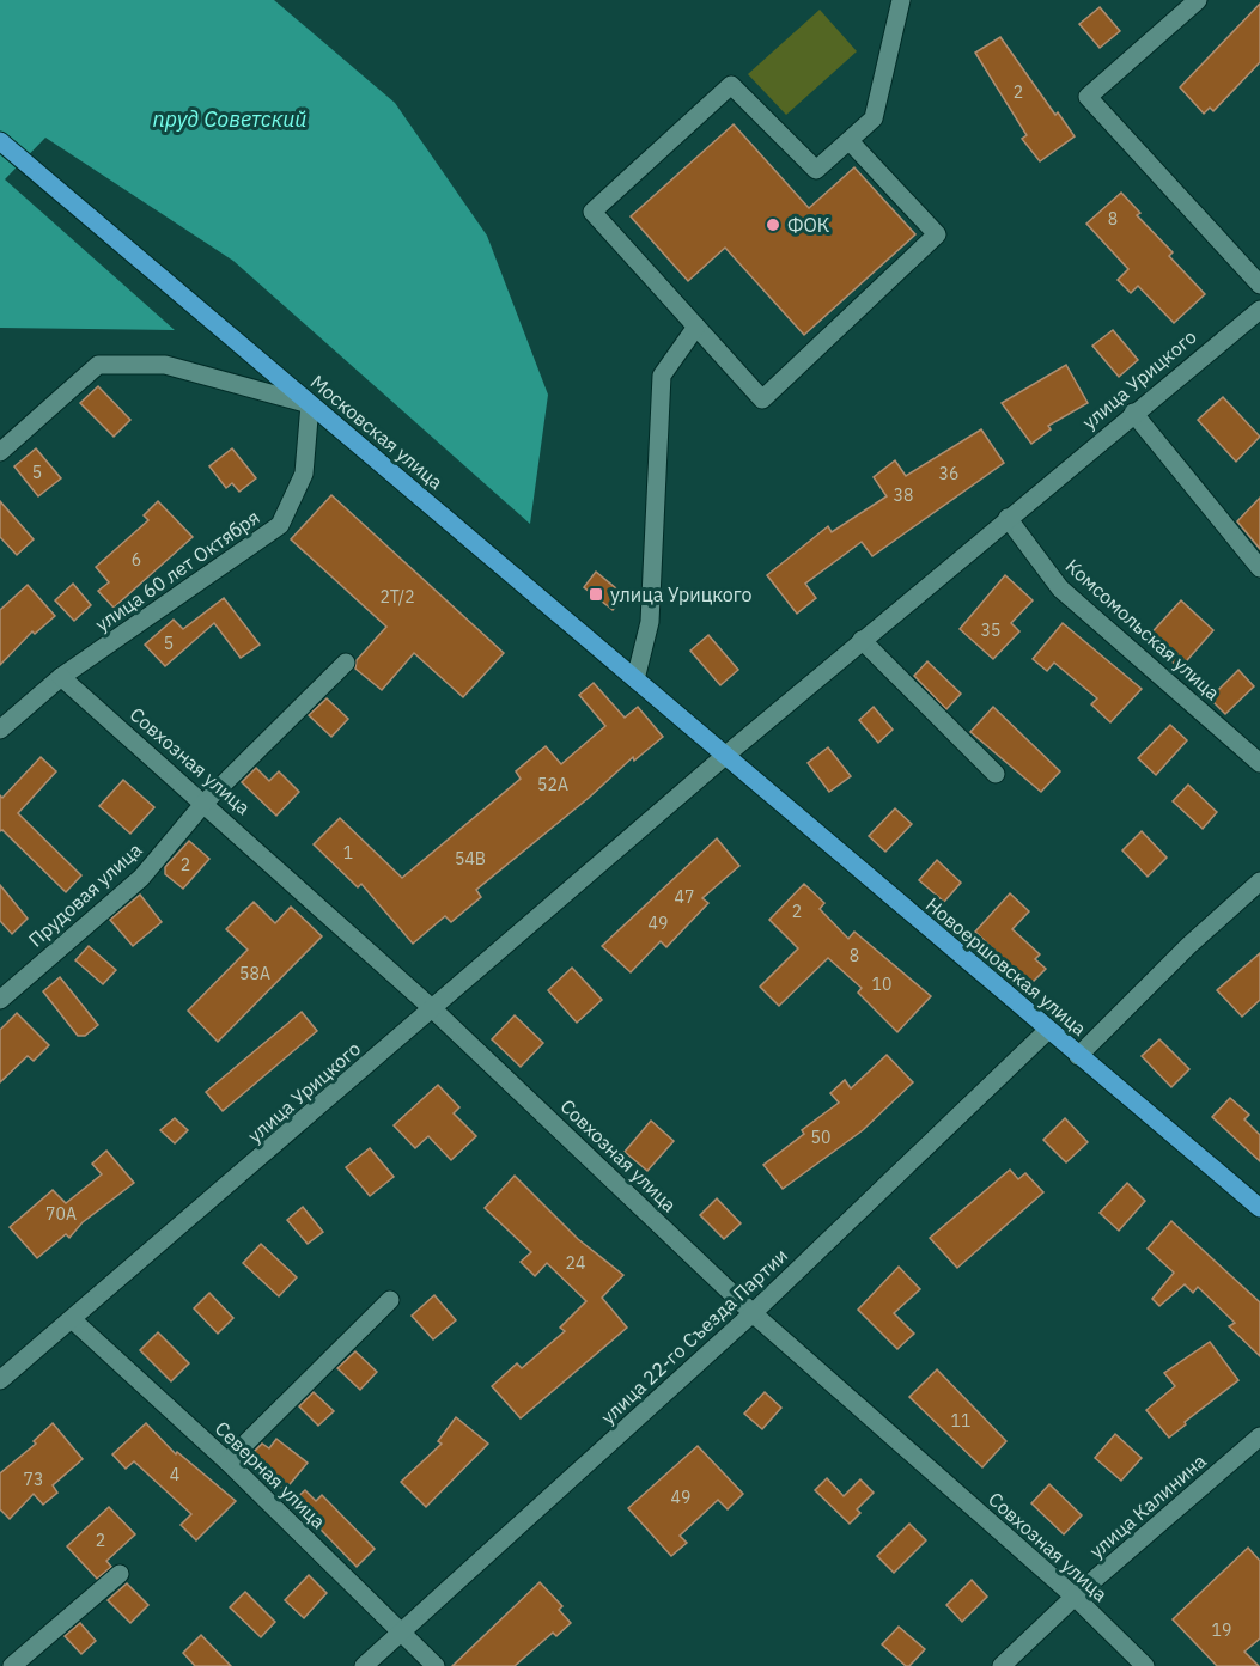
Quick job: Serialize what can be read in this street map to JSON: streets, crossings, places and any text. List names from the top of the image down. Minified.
{"streets":{"main road":["Московская улица","Новоершовская улица"],"street":["улица Урицкого","улица 60 лет Октября","Комсомольская улица","Совхозная улица","Прудовая улица","улица 22-го Съезда Партии","Северная улица","улица Калинина"]},"crossings":[["улица Урицкого","Московская улица"],["улица Урицкого","Комсомольская улица"],["улица Урицкого","Совхозная улица"],["улица Урицкого","Новоершовская улица"],["улица Урицкого","Северная улица"],["Московская улица","улица 60 лет Октября"],["Московская улица","Новоершовская улица"],["улица 60 лет Октября","Совхозная улица"],["Совхозная улица","Прудовая улица"],["Совхозная улица","улица 22-го Съезда Партии"],["Совхозная улица","улица Калинина"],["Новоершовская улица","улица 22-го Съезда Партии"],["улица 22-го Съезда Партии","Северная улица"]],"water":["пруд Советский"],"places":{"other":["ФОК"],"transit":["улица Урицкого"]},"house_numbers":["2","8","5","36","38","6","2Т/2","35","5","52А","1","54В","2","47","2","49","8","58А","10","50","70А","24","11","4","73","49","2","19"]}
